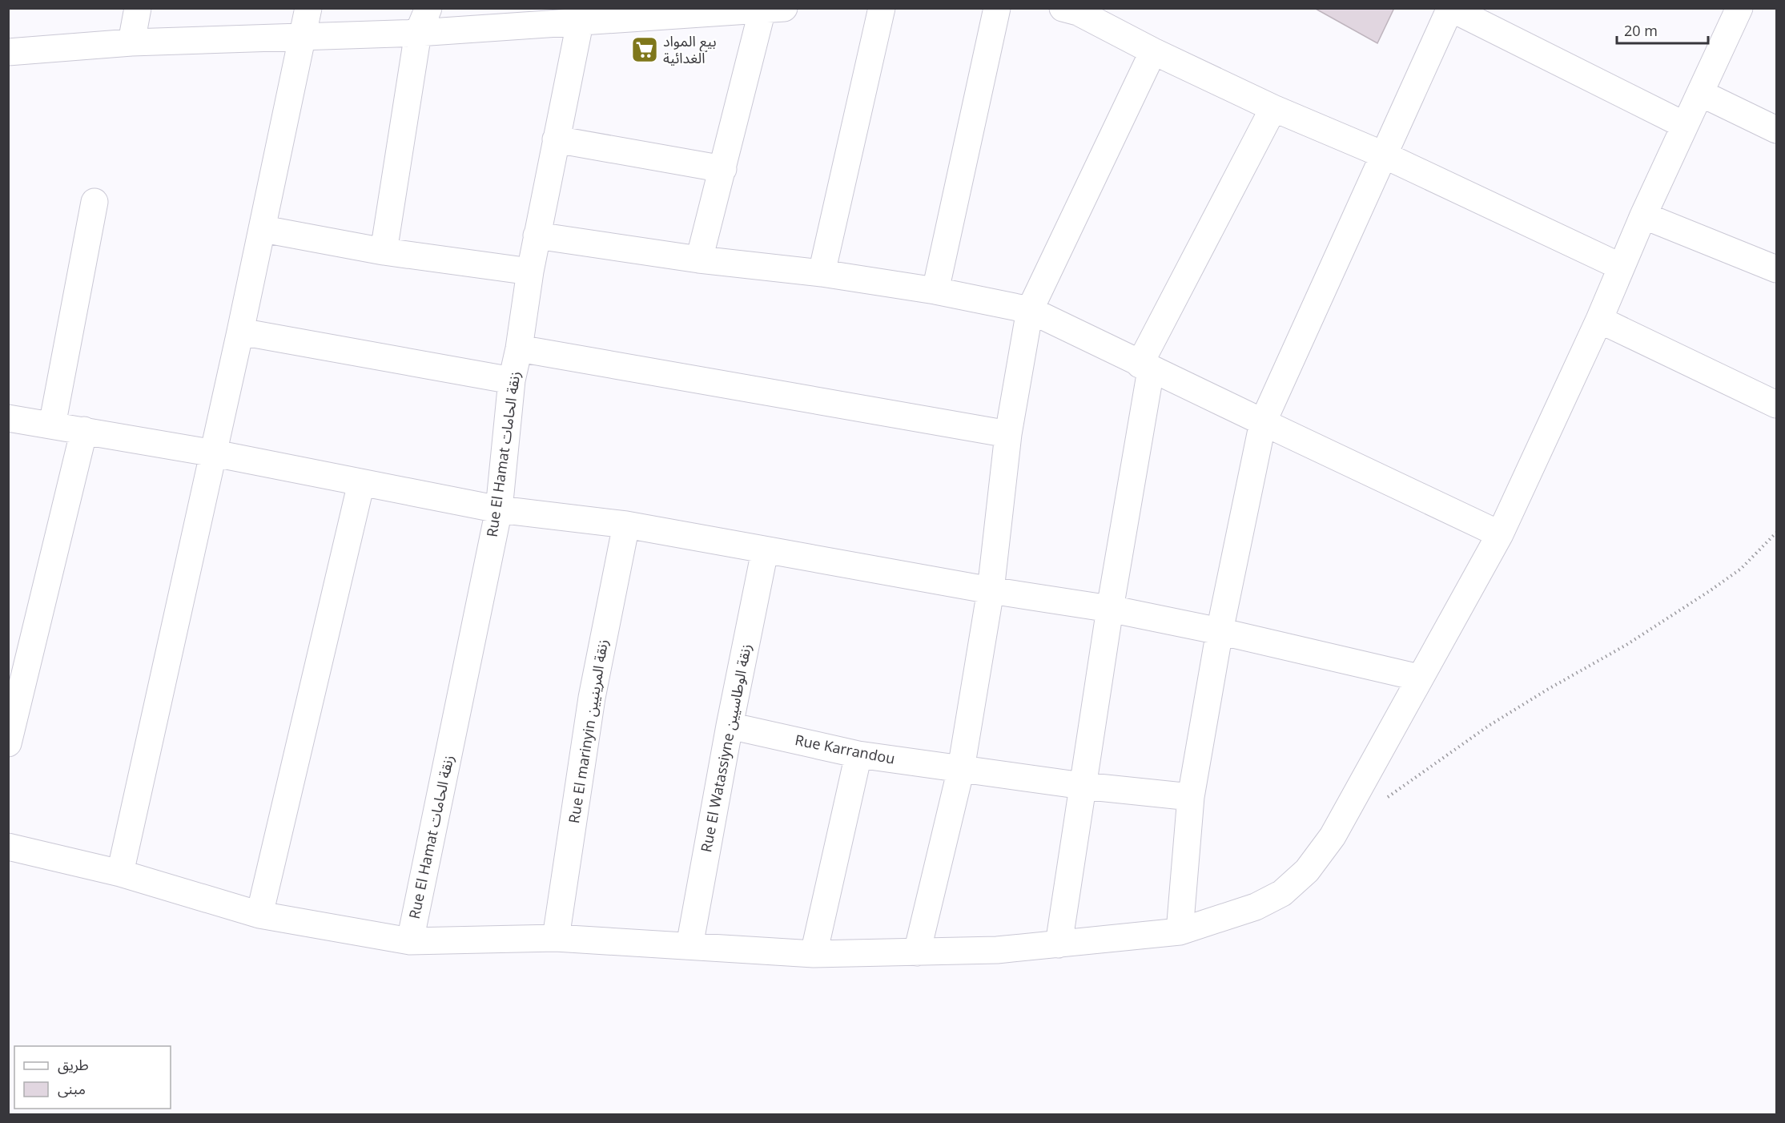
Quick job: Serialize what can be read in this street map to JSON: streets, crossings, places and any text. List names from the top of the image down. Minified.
{"streets":{"street":["Rue El Hamat زنقة الحامات","Rue El marinyin زنقة المرينيين","Rue El Watassiyne زنقة الوطاسيين","Rue Karrandou"]},"crossings":[["Rue El Watassiyne زنقة الوطاسيين","Rue Karrandou"]],"places":{"supermarket":["بيع المواد الغدائية"]},"legend":["طريق","مبنى"],"scale_bar":"20 m"}
